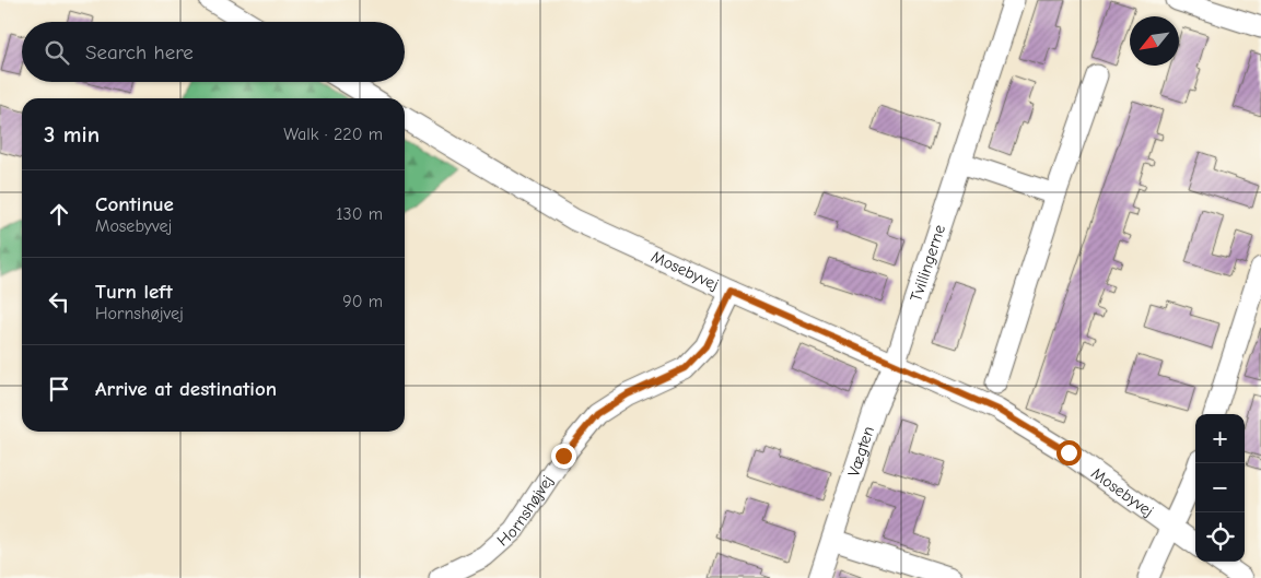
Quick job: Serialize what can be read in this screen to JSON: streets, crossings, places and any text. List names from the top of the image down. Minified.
{"streets":{"street":["Tvillingerne","Mosebyvej","Vægten","Hornshøjvej"]},"crossings":[["Tvillingerne","Mosebyvej"],["Tvillingerne","Vægten"],["Mosebyvej","Vægten"],["Mosebyvej","Hornshøjvej"]],"north":"bottom left","page":{"search":"Search here","heading":["3 min","Walk · 220 m"],"list":[["Continue","Mosebyvej","130 m"],["Turn left","Hornshøjvej","90 m"],"Arrive at destination"],"map_buttons":["+","−"]}}
